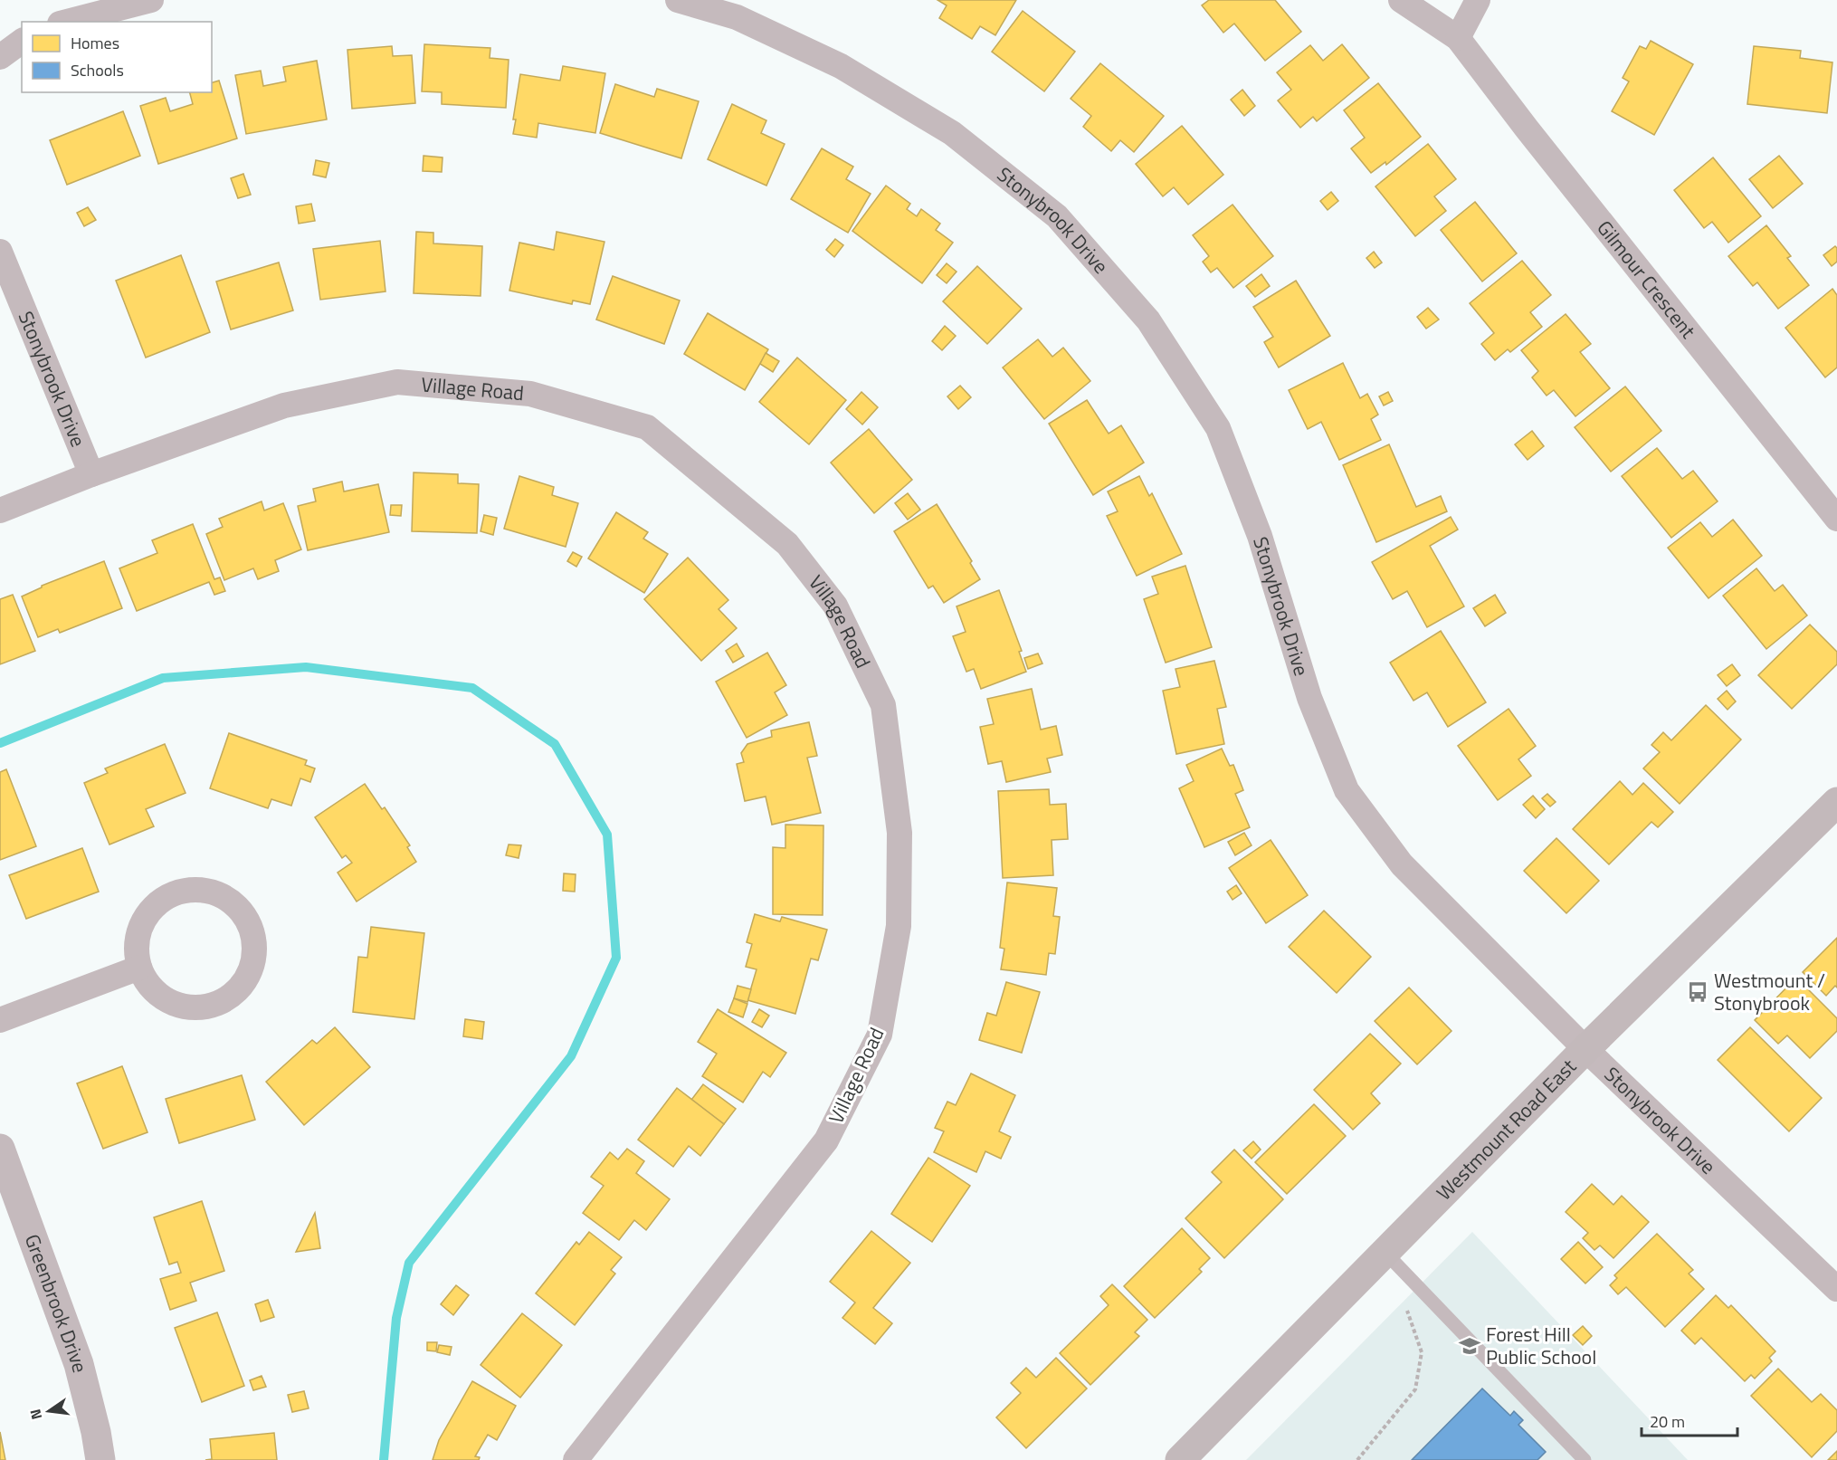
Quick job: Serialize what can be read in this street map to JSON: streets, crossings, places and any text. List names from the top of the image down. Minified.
{"streets":{"main road":["Westmount Road East"],"street":["Stonybrook Drive","Gilmour Crescent","Village Road","Greenbrook Drive"]},"crossings":[["Stonybrook Drive","Village Road"],["Stonybrook Drive","Westmount Road East"]],"places":{"bus stop":["Westmount / Stonybrook"],"school or university":["Forest Hill Public School"]},"legend":["Homes","Schools"],"scale_bar":"20 m","north":"left"}
